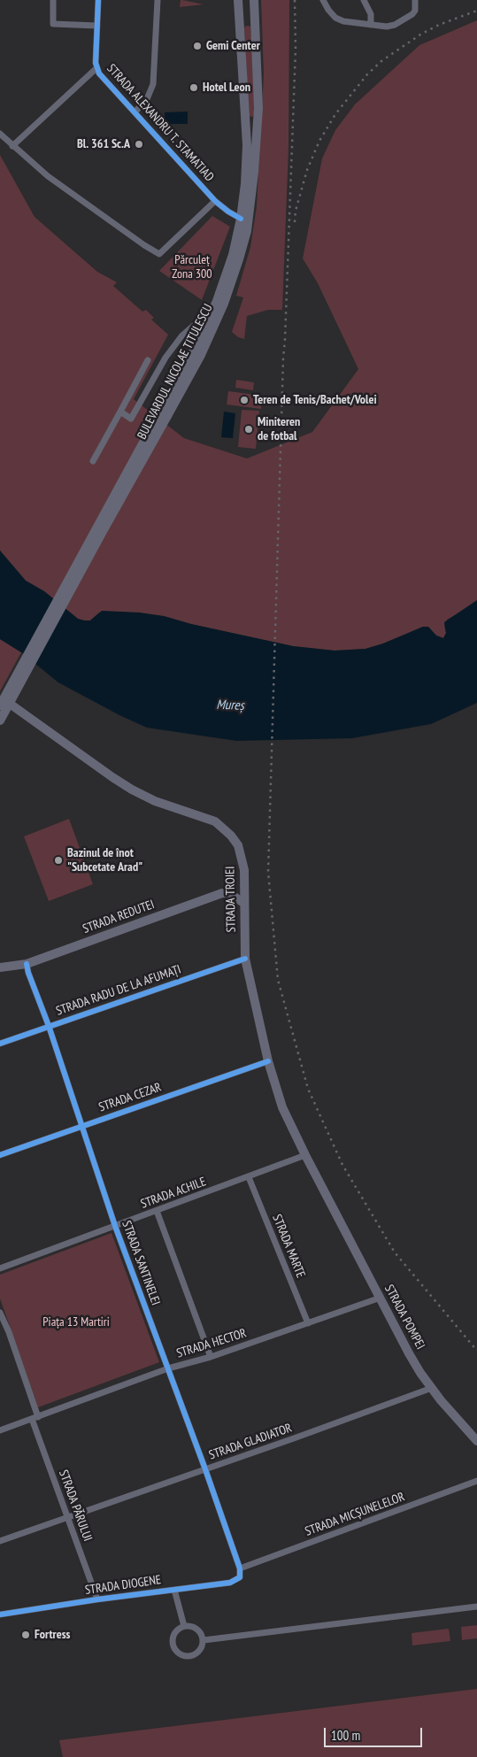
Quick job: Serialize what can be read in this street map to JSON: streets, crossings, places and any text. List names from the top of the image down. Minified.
{"streets":{"main road":["BULEVARDUL NICOLAE TITULESCU","STRADA TROIEI","STRADA REDUTEI","STRADA POMPEI"],"street":["STRADA ALEXANDRU T. STAMATIAD","STRADA RADU DE LA AFUMAȚI","STRADA CEZAR","STRADA ACHILE","STRADA MARTE","STRADA SANTINELEI","STRADA HECTOR","STRADA GLADIATOR","STRADA PĂRULUI","STRADA MICȘUNELELOR","STRADA DIOGENE"]},"crossings":[["STRADA ALEXANDRU T. STAMATIAD","BULEVARDUL NICOLAE TITULESCU"],["STRADA TROIEI","STRADA REDUTEI"],["STRADA TROIEI","STRADA RADU DE LA AFUMAȚI"],["STRADA TROIEI","STRADA CEZAR"],["STRADA TROIEI","STRADA ACHILE"],["STRADA TROIEI","STRADA POMPEI"],["STRADA REDUTEI","STRADA SANTINELEI"],["STRADA RADU DE LA AFUMAȚI","STRADA SANTINELEI"],["STRADA CEZAR","STRADA SANTINELEI"],["STRADA ACHILE","STRADA MARTE"],["STRADA ACHILE","STRADA SANTINELEI"],["STRADA MARTE","STRADA HECTOR"],["STRADA SANTINELEI","STRADA HECTOR"],["STRADA SANTINELEI","STRADA GLADIATOR"],["STRADA SANTINELEI","STRADA MICȘUNELELOR"],["STRADA SANTINELEI","STRADA DIOGENE"],["STRADA POMPEI","STRADA HECTOR"],["STRADA POMPEI","STRADA GLADIATOR"],["STRADA HECTOR","STRADA PĂRULUI"],["STRADA GLADIATOR","STRADA PĂRULUI"],["STRADA PĂRULUI","STRADA DIOGENE"],["STRADA MICȘUNELELOR","STRADA DIOGENE"]],"water":["Mureș"],"parks":["Părculeț Zona 300","Piața 13 Martiri"],"places":["Gemi Center","Hotel Leon","Bl. 361 Sc.A","Teren de Tenis/Bachet/Volei","Miniteren de fotbal","Bazinul de înot \"Subcetate Arad\"","Fortress"],"scale_bar":"100 m"}
